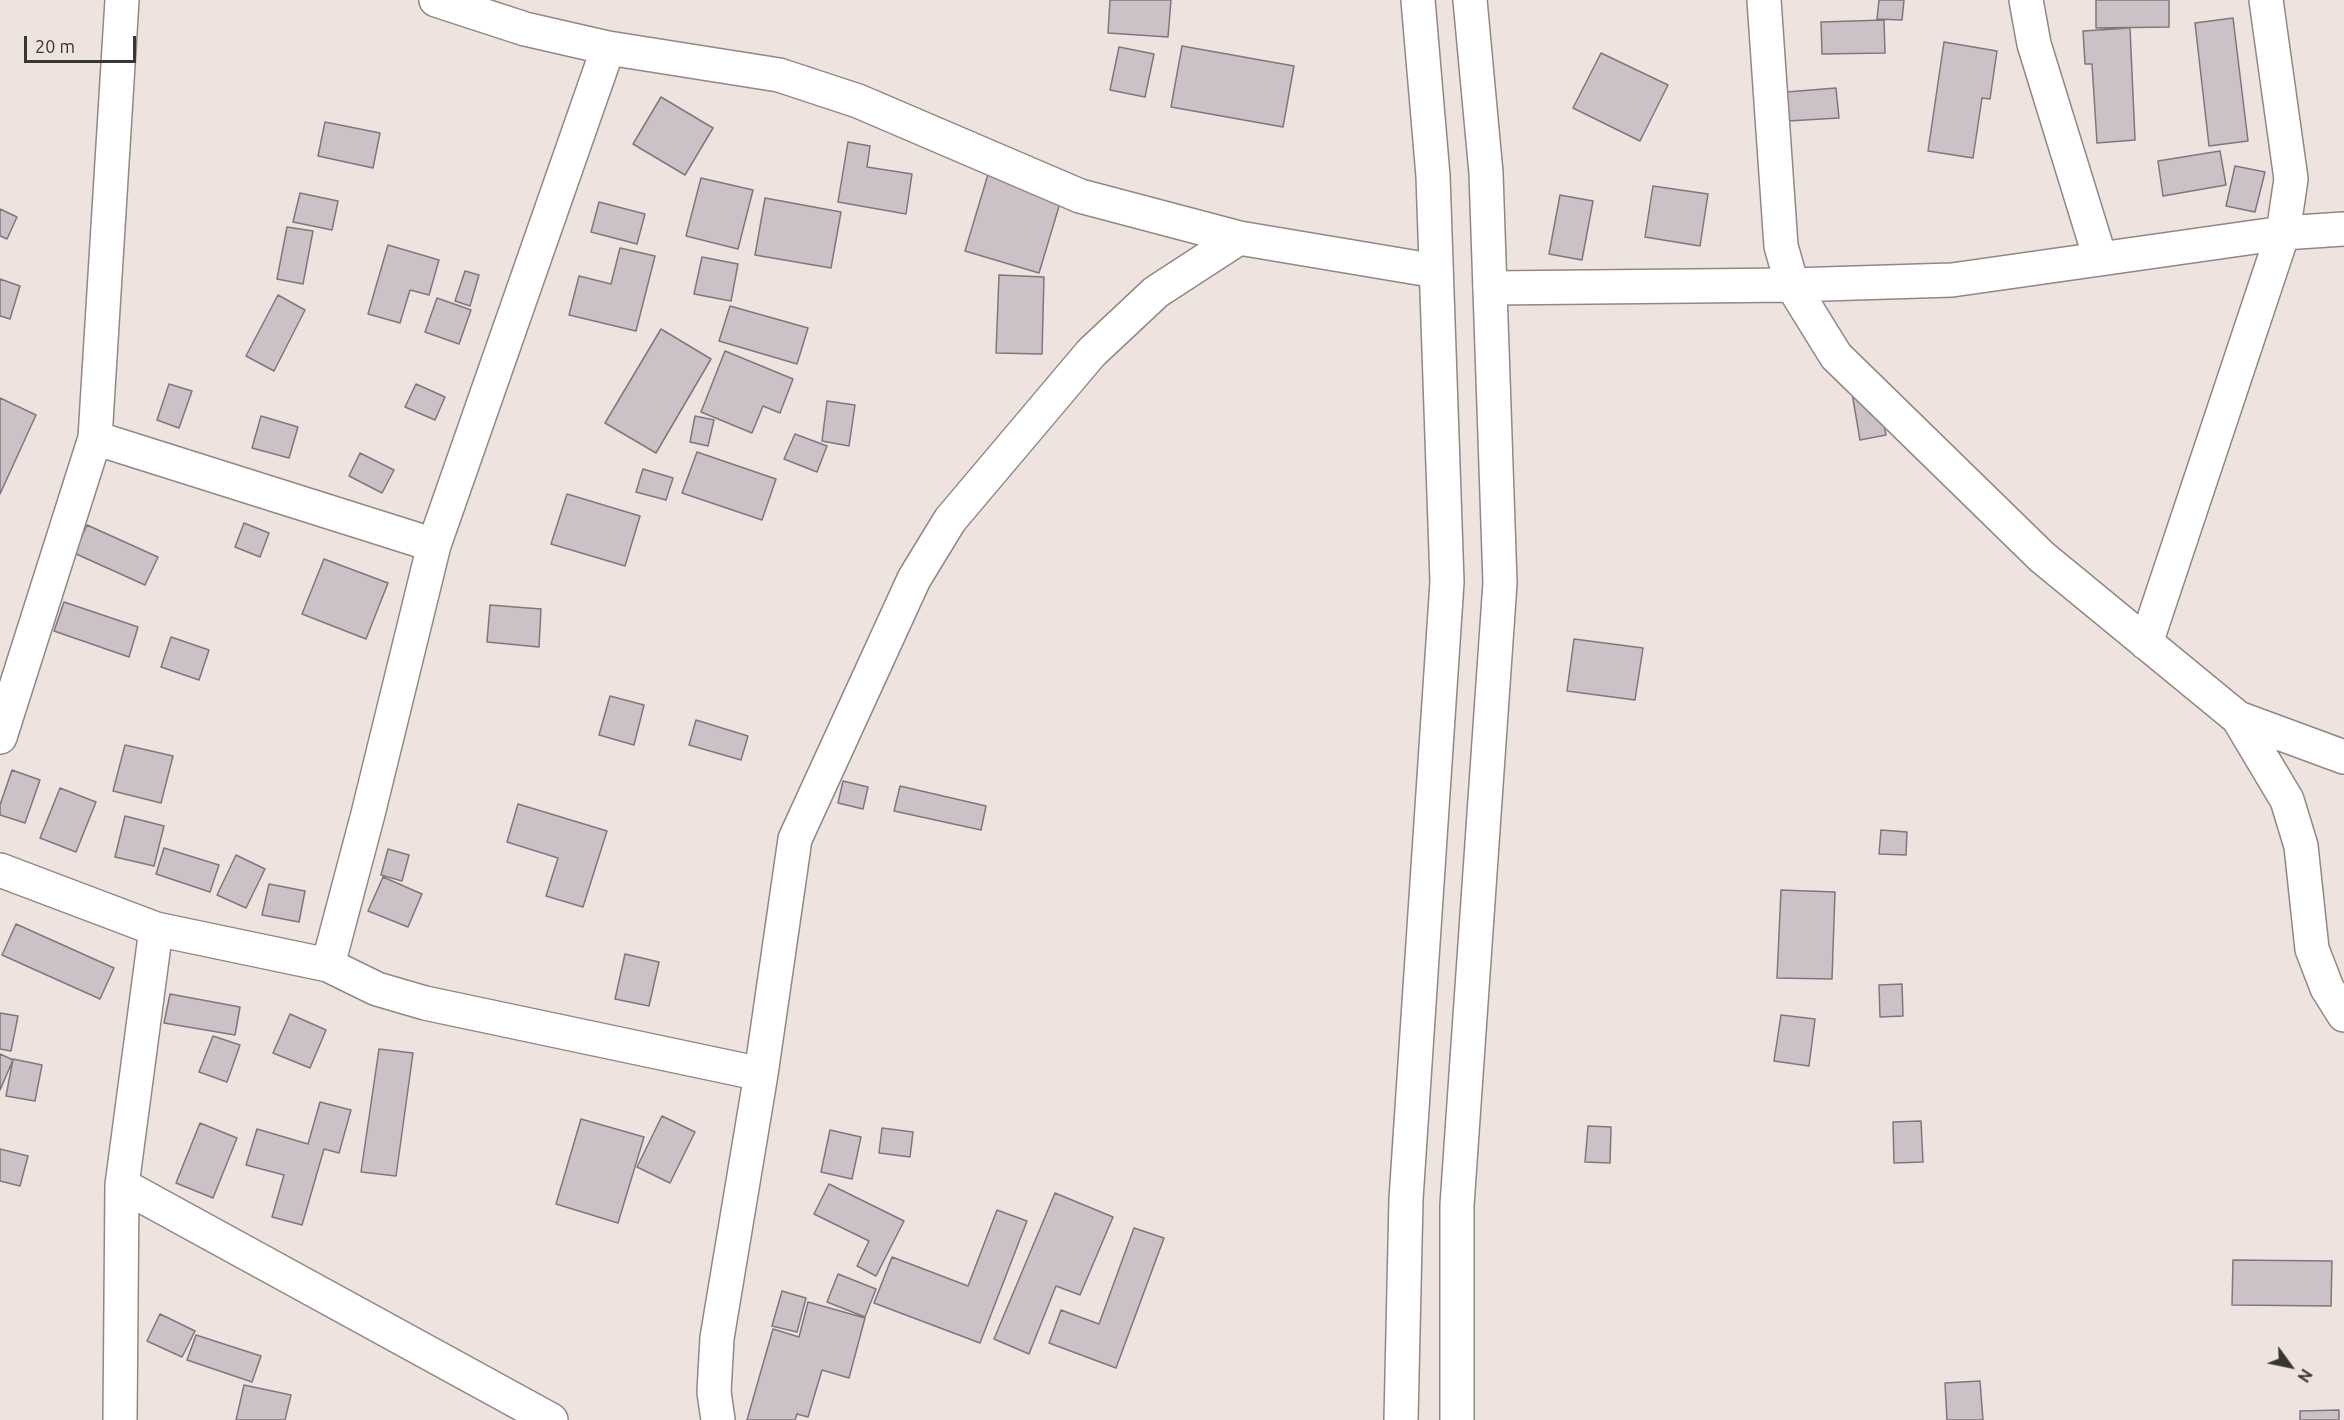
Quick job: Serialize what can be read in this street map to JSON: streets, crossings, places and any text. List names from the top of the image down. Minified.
{"scale_bar":"20 m","north":"bottom right"}
